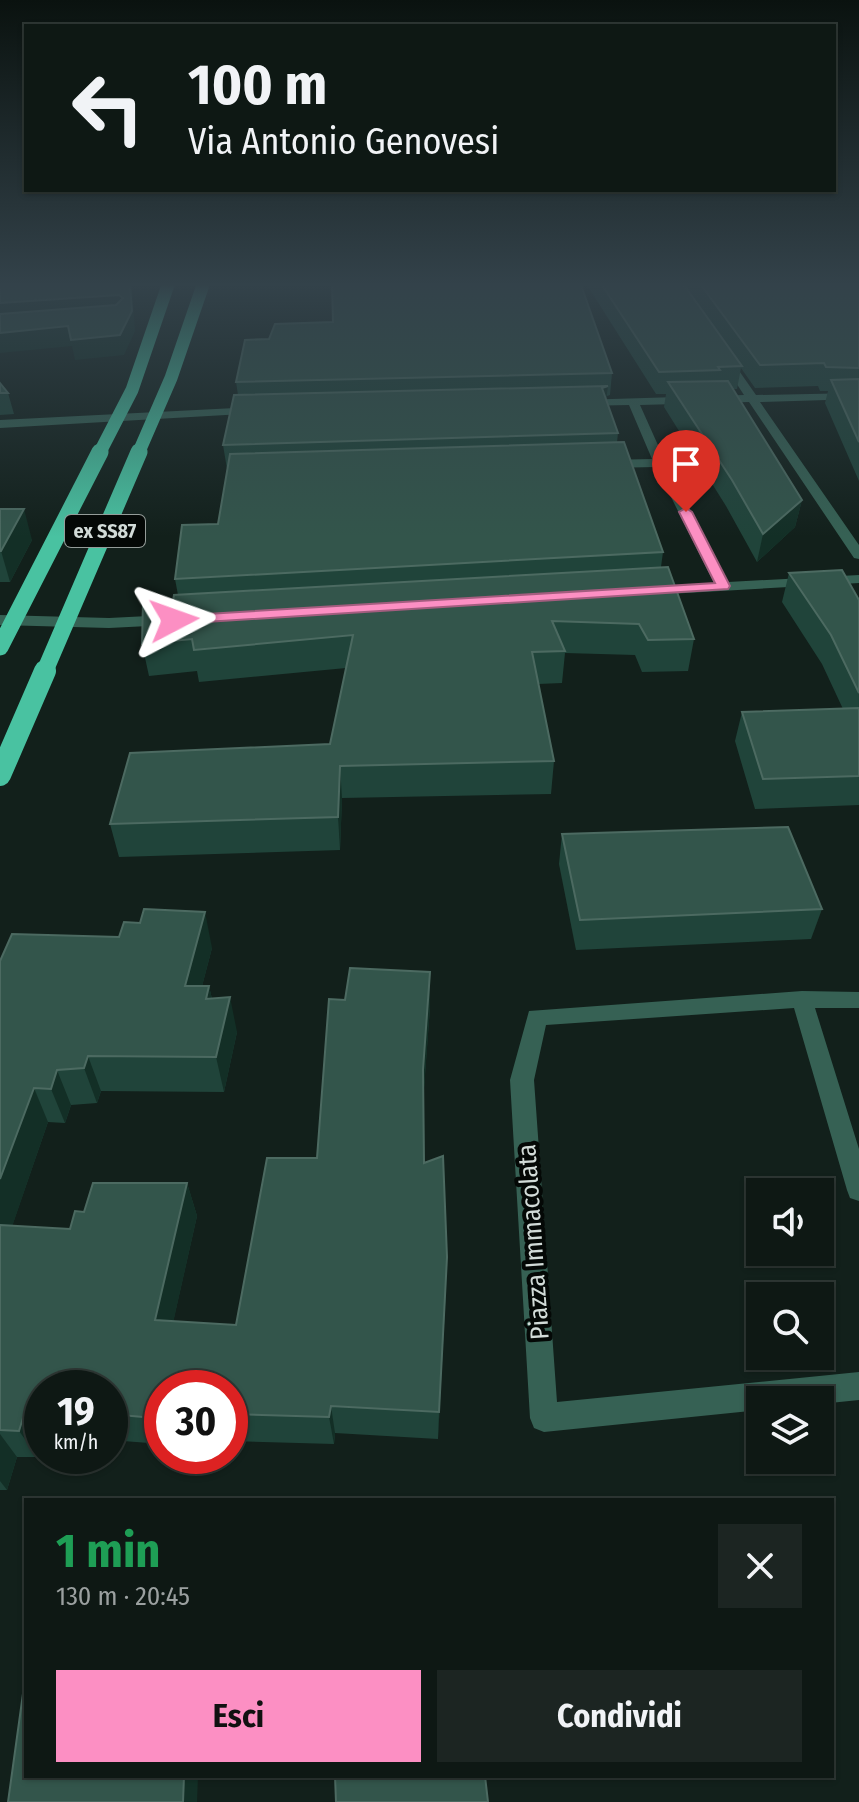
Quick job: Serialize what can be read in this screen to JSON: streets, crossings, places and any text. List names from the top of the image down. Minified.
{"streets":{"highway":["ex SS87"],"street":["Piazza Immacolata"]},"page":{"turn":["100 m","Via Antonio Genovesi"],"speed":"19 km/h","limit":"30","heading":["1 min","130 m · 20:45"],"buttons":["Esci","Condividi"]}}
